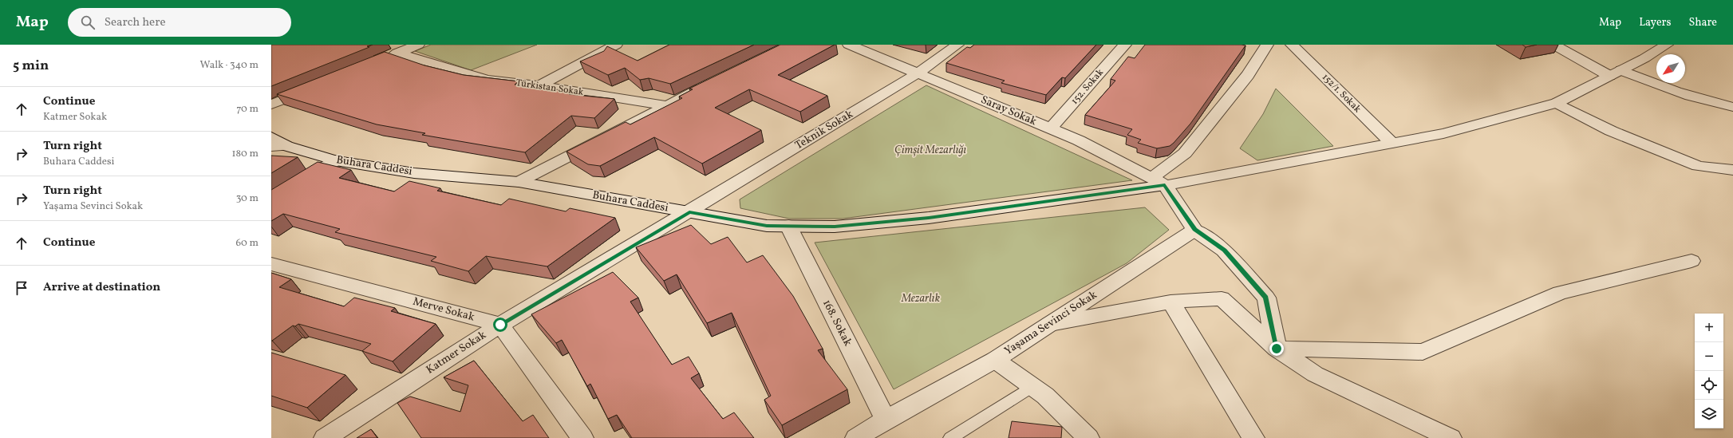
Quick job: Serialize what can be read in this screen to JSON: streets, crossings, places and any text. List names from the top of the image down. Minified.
{"streets":{"street":["152. Sokak","Türkistan Sokak","152/1. Sokak","Saray Sokak","Teknik Sokak","Buhara Caddesi","Merve Sokak","168. Sokak","Yaşama Sevinci Sokak","Katmer Sokak"]},"crossings":[["152. Sokak","Saray Sokak"],["152/1. Sokak","Buhara Caddesi"],["Saray Sokak","Teknik Sokak"],["Saray Sokak","Buhara Caddesi"],["Teknik Sokak","Buhara Caddesi"],["Teknik Sokak","Katmer Sokak"],["Buhara Caddesi","168. Sokak"],["Buhara Caddesi","Katmer Sokak"],["Merve Sokak","Katmer Sokak"],["168. Sokak","Yaşama Sevinci Sokak"]],"parks":["Çimşit Mezarlığı","Mezarlık"],"north":"bottom left","page":{"header":"Map","search":"Search here","nav":["Map","Layers","Share"],"heading":["5 min","Walk · 340 m"],"list":[["Continue","Katmer Sokak","70 m"],["Turn right","Buhara Caddesi","180 m"],["Turn right","Yaşama Sevinci Sokak","30 m"],["Continue","60 m"],"Arrive at destination"],"map_buttons":["+","−"]}}
